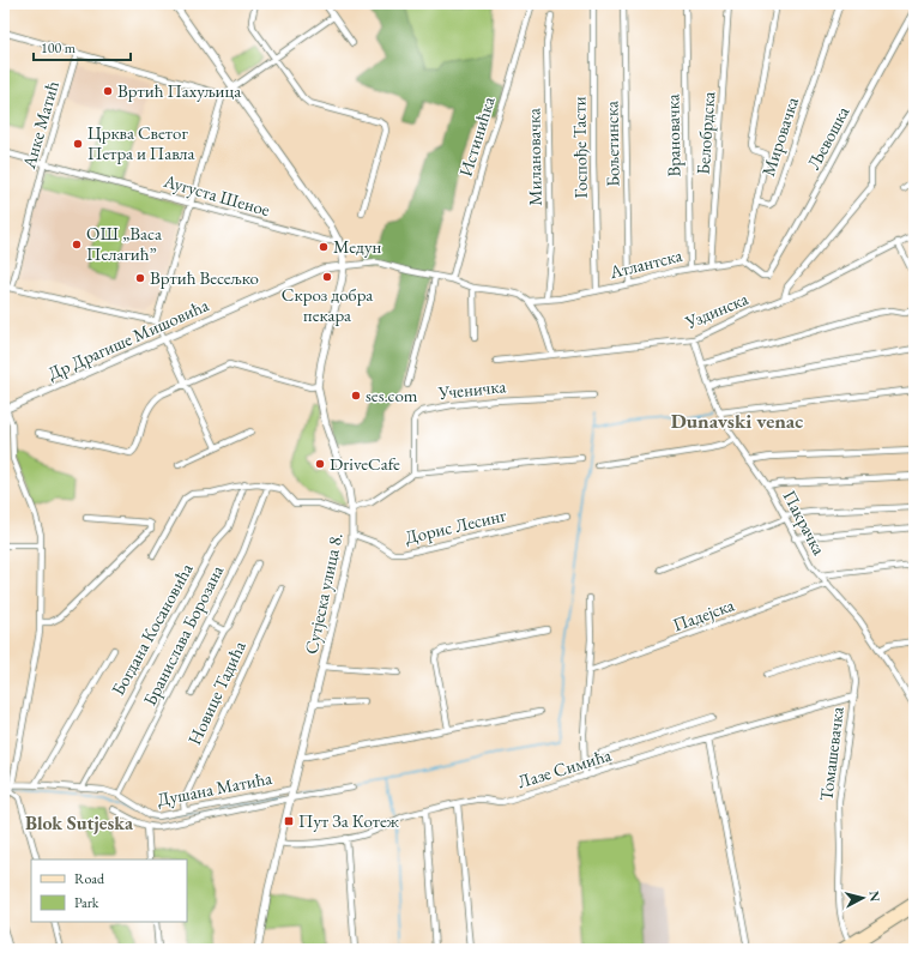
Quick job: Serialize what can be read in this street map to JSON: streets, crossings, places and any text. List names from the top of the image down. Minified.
{"streets":{"street":["Анке Матић","Белобрдска","Врановачка","Истинићка","Мировачка","Љевошка","Бољетинска","Госпође Тасти","Милановачка","Аугуста Шеное","Атлантска","Уздинска","Др Драгише Мишовића","Ученичка","Пакрачка","Дорис Лесинг","Сутјеска улица 8.","Падејска","Богдана Косановића","Бранислава Борозана","Новице Тадића","Томашевачка","Лазе Симића","Душана Матића"]},"crossings":[["Анке Матић","Аугуста Шеное"],["Белобрдска","Атлантска"],["Врановачка","Атлантска"],["Љевошка","Атлантска"],["Бољетинска","Атлантска"],["Госпође Тасти","Атлантска"],["Милановачка","Атлантска"],["Уздинска","Пакрачка"],["Пакрачка","Падејска"],["Дорис Лесинг","Сутјеска улица 8."],["Сутјеска улица 8.","Лазе Симића"],["Сутјеска улица 8.","Душана Матића"],["Богдана Косановића","Душана Матића"],["Бранислава Борозана","Душана Матића"],["Новице Тадића","Душана Матића"],["Томашевачка","Лазе Симића"]],"districts":["Dunavski venac","Blok Sutjeska"],"places":{"other":["Вртић Пахуљица","Црква Светог Петра и Павла","ОШ „Васа Пелагић”","Медун","Скроз добра пекара","Вртић Весељко","ses.com","DriveCafe"],"transit":["Пут За Котеж"]},"legend":["Road","Park"],"scale_bar":"100 m","north":"right"}
